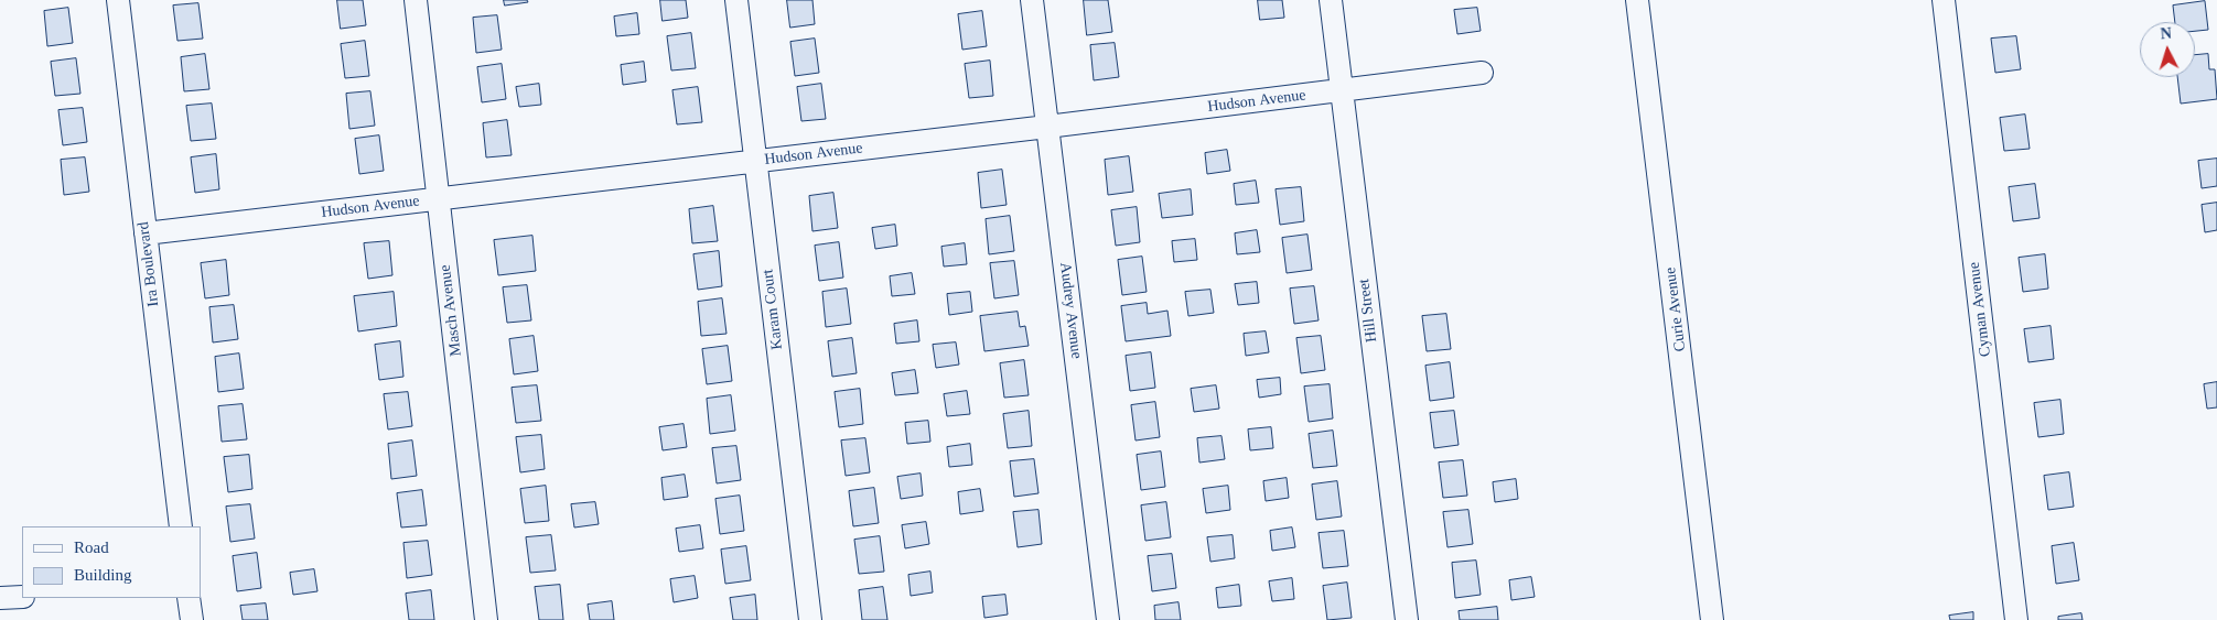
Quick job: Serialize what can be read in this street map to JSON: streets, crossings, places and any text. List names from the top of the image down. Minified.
{"streets":{"street":["Hudson Avenue","Ira Boulevard","Karam Court","Curie Avenue","Cyman Avenue","Masch Avenue","Audrey Avenue","Hill Street"]},"crossings":[["Hudson Avenue","Ira Boulevard"],["Hudson Avenue","Karam Court"],["Hudson Avenue","Masch Avenue"],["Hudson Avenue","Audrey Avenue"],["Hudson Avenue","Hill Street"]],"legend":["Road","Building"],"north":"top"}
